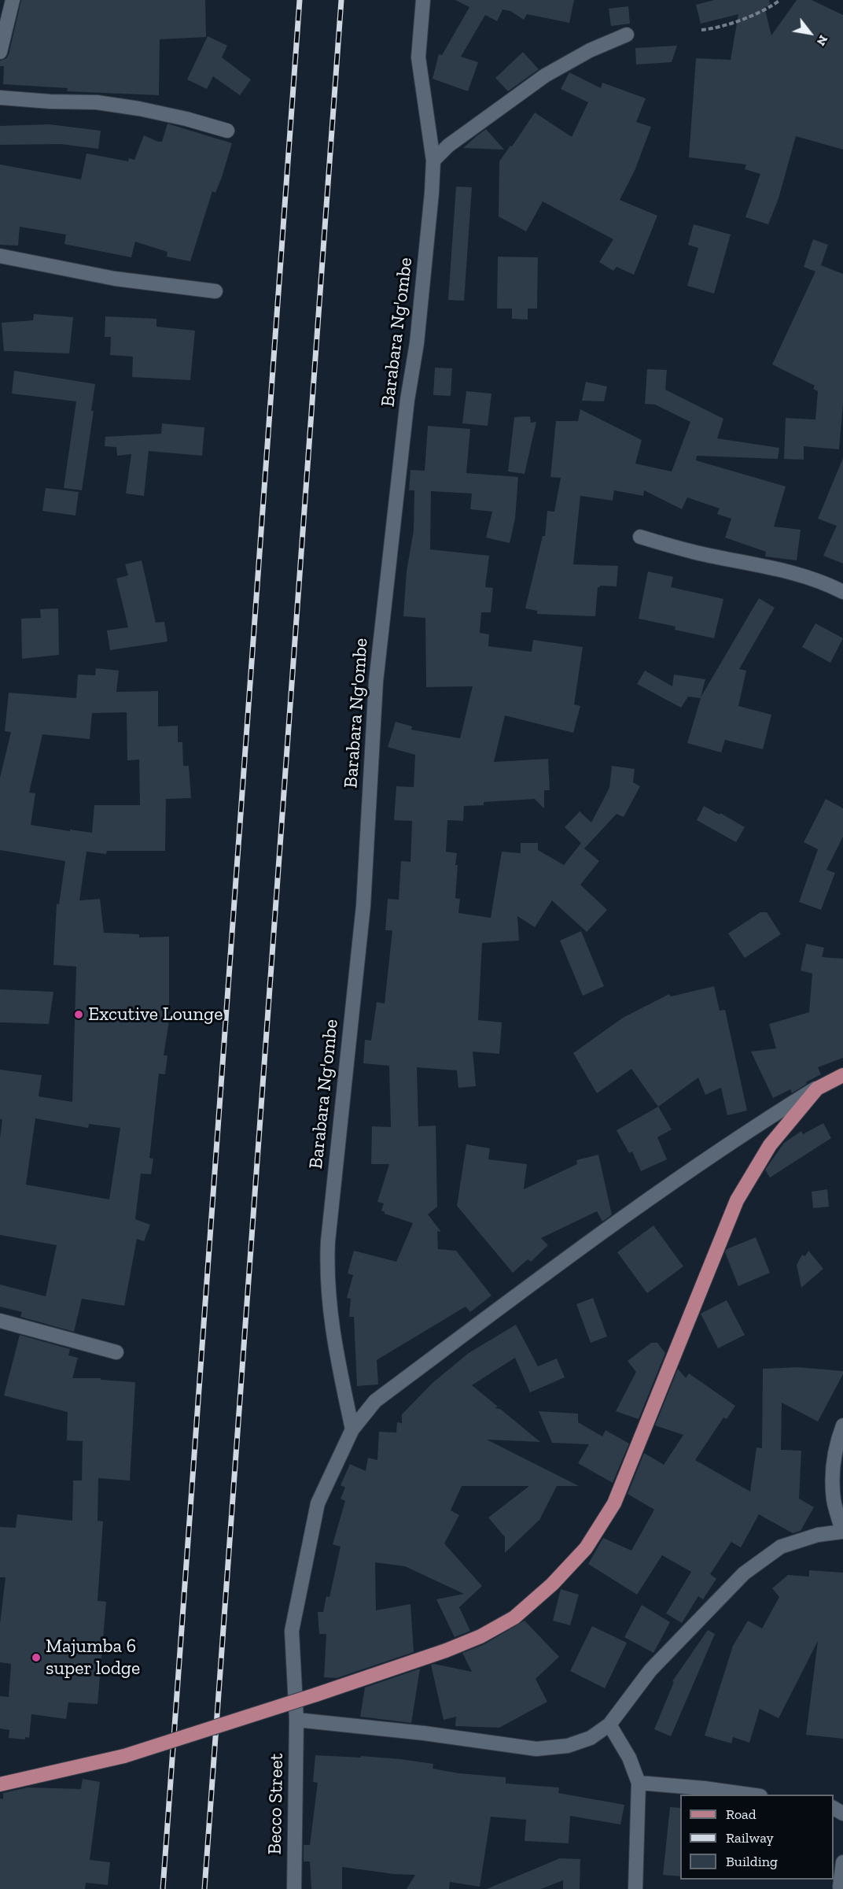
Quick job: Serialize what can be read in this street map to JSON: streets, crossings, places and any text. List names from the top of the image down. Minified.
{"streets":{"street":["Barabara Ng'ombe","Becco Street"]},"crossings":[["Barabara Ng'ombe","Becco Street"]],"places":["Excutive Lounge","Majumba 6 super lodge"],"legend":["Road","Railway","Building"],"north":"bottom right"}
